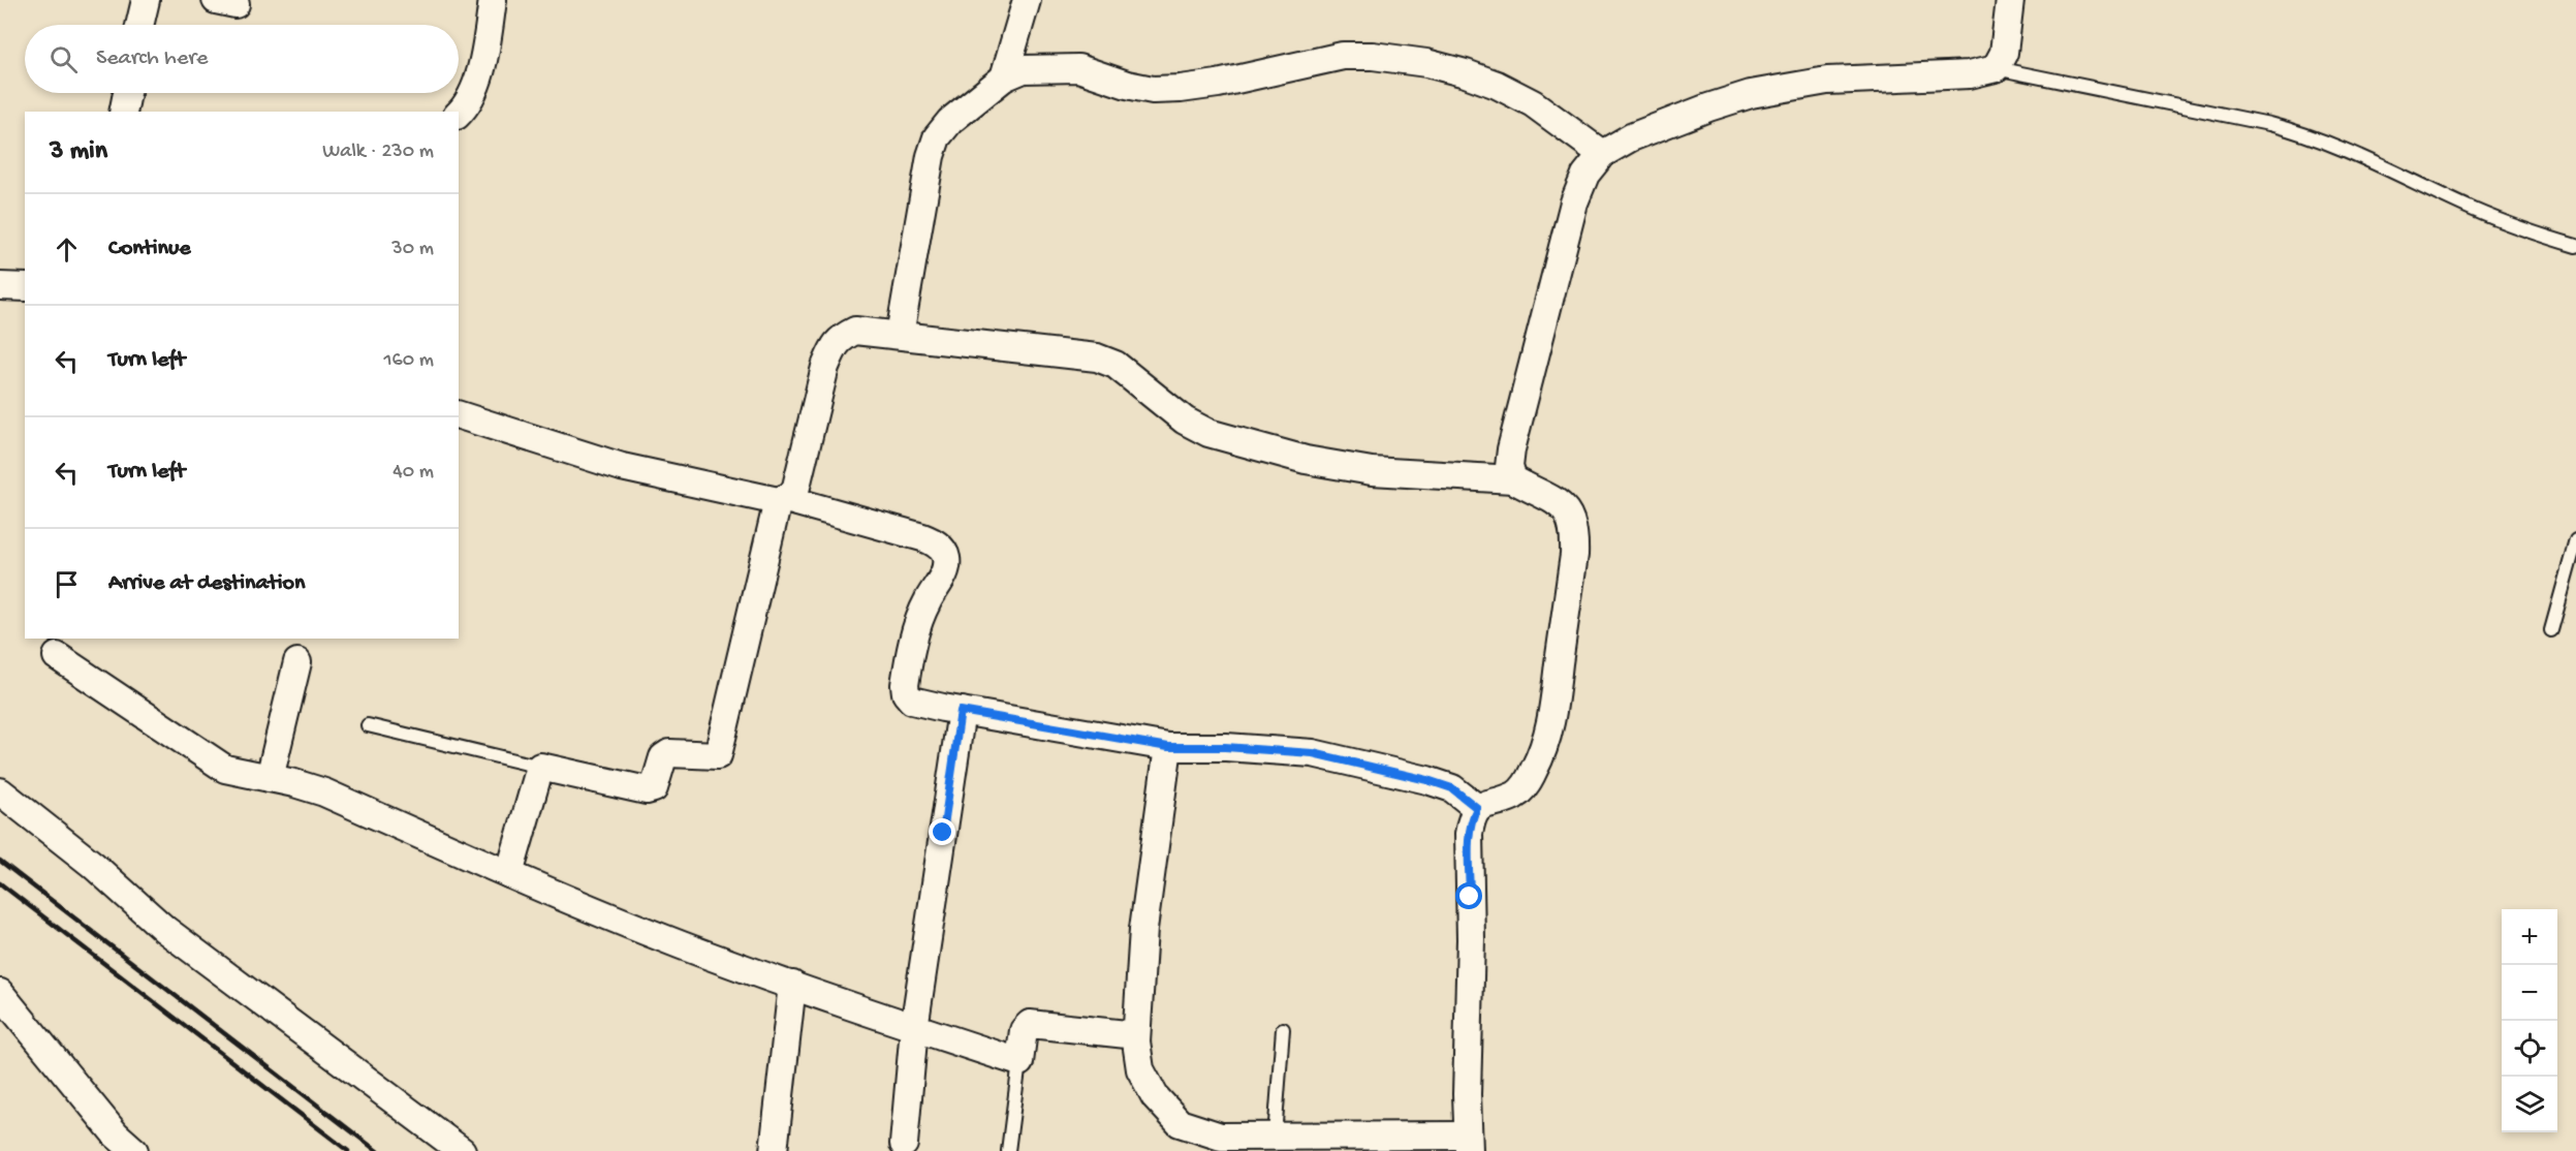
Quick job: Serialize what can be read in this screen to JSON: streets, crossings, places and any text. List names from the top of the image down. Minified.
{"page":{"search":"Search here","heading":["3 min","Walk · 230 m"],"list":[["Continue","30 m"],["Turn left","160 m"],["Turn left","40 m"],"Arrive at destination"],"map_buttons":["+","−"]}}
